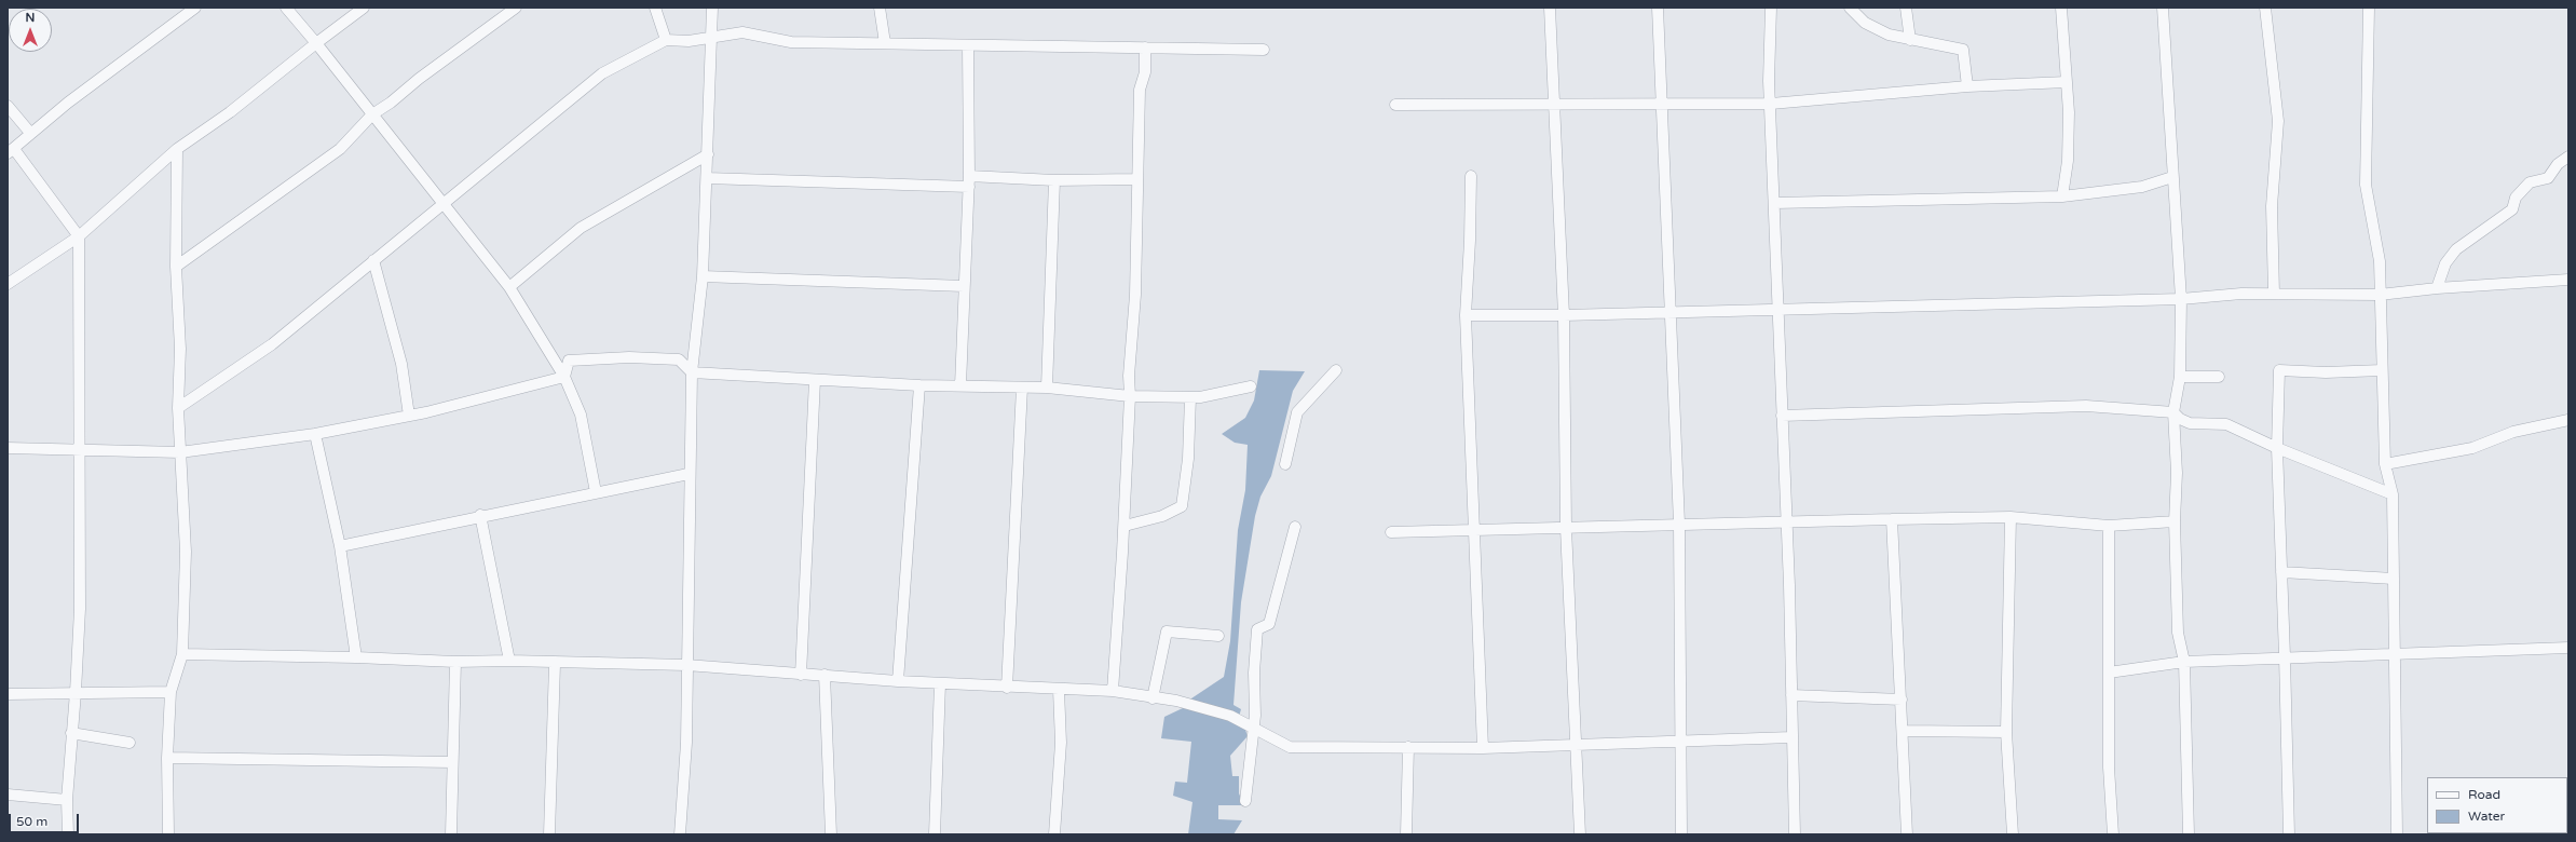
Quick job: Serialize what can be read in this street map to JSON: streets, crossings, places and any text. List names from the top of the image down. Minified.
{"legend":["Road","Water"],"scale_bar":"50 m","north":"top"}
